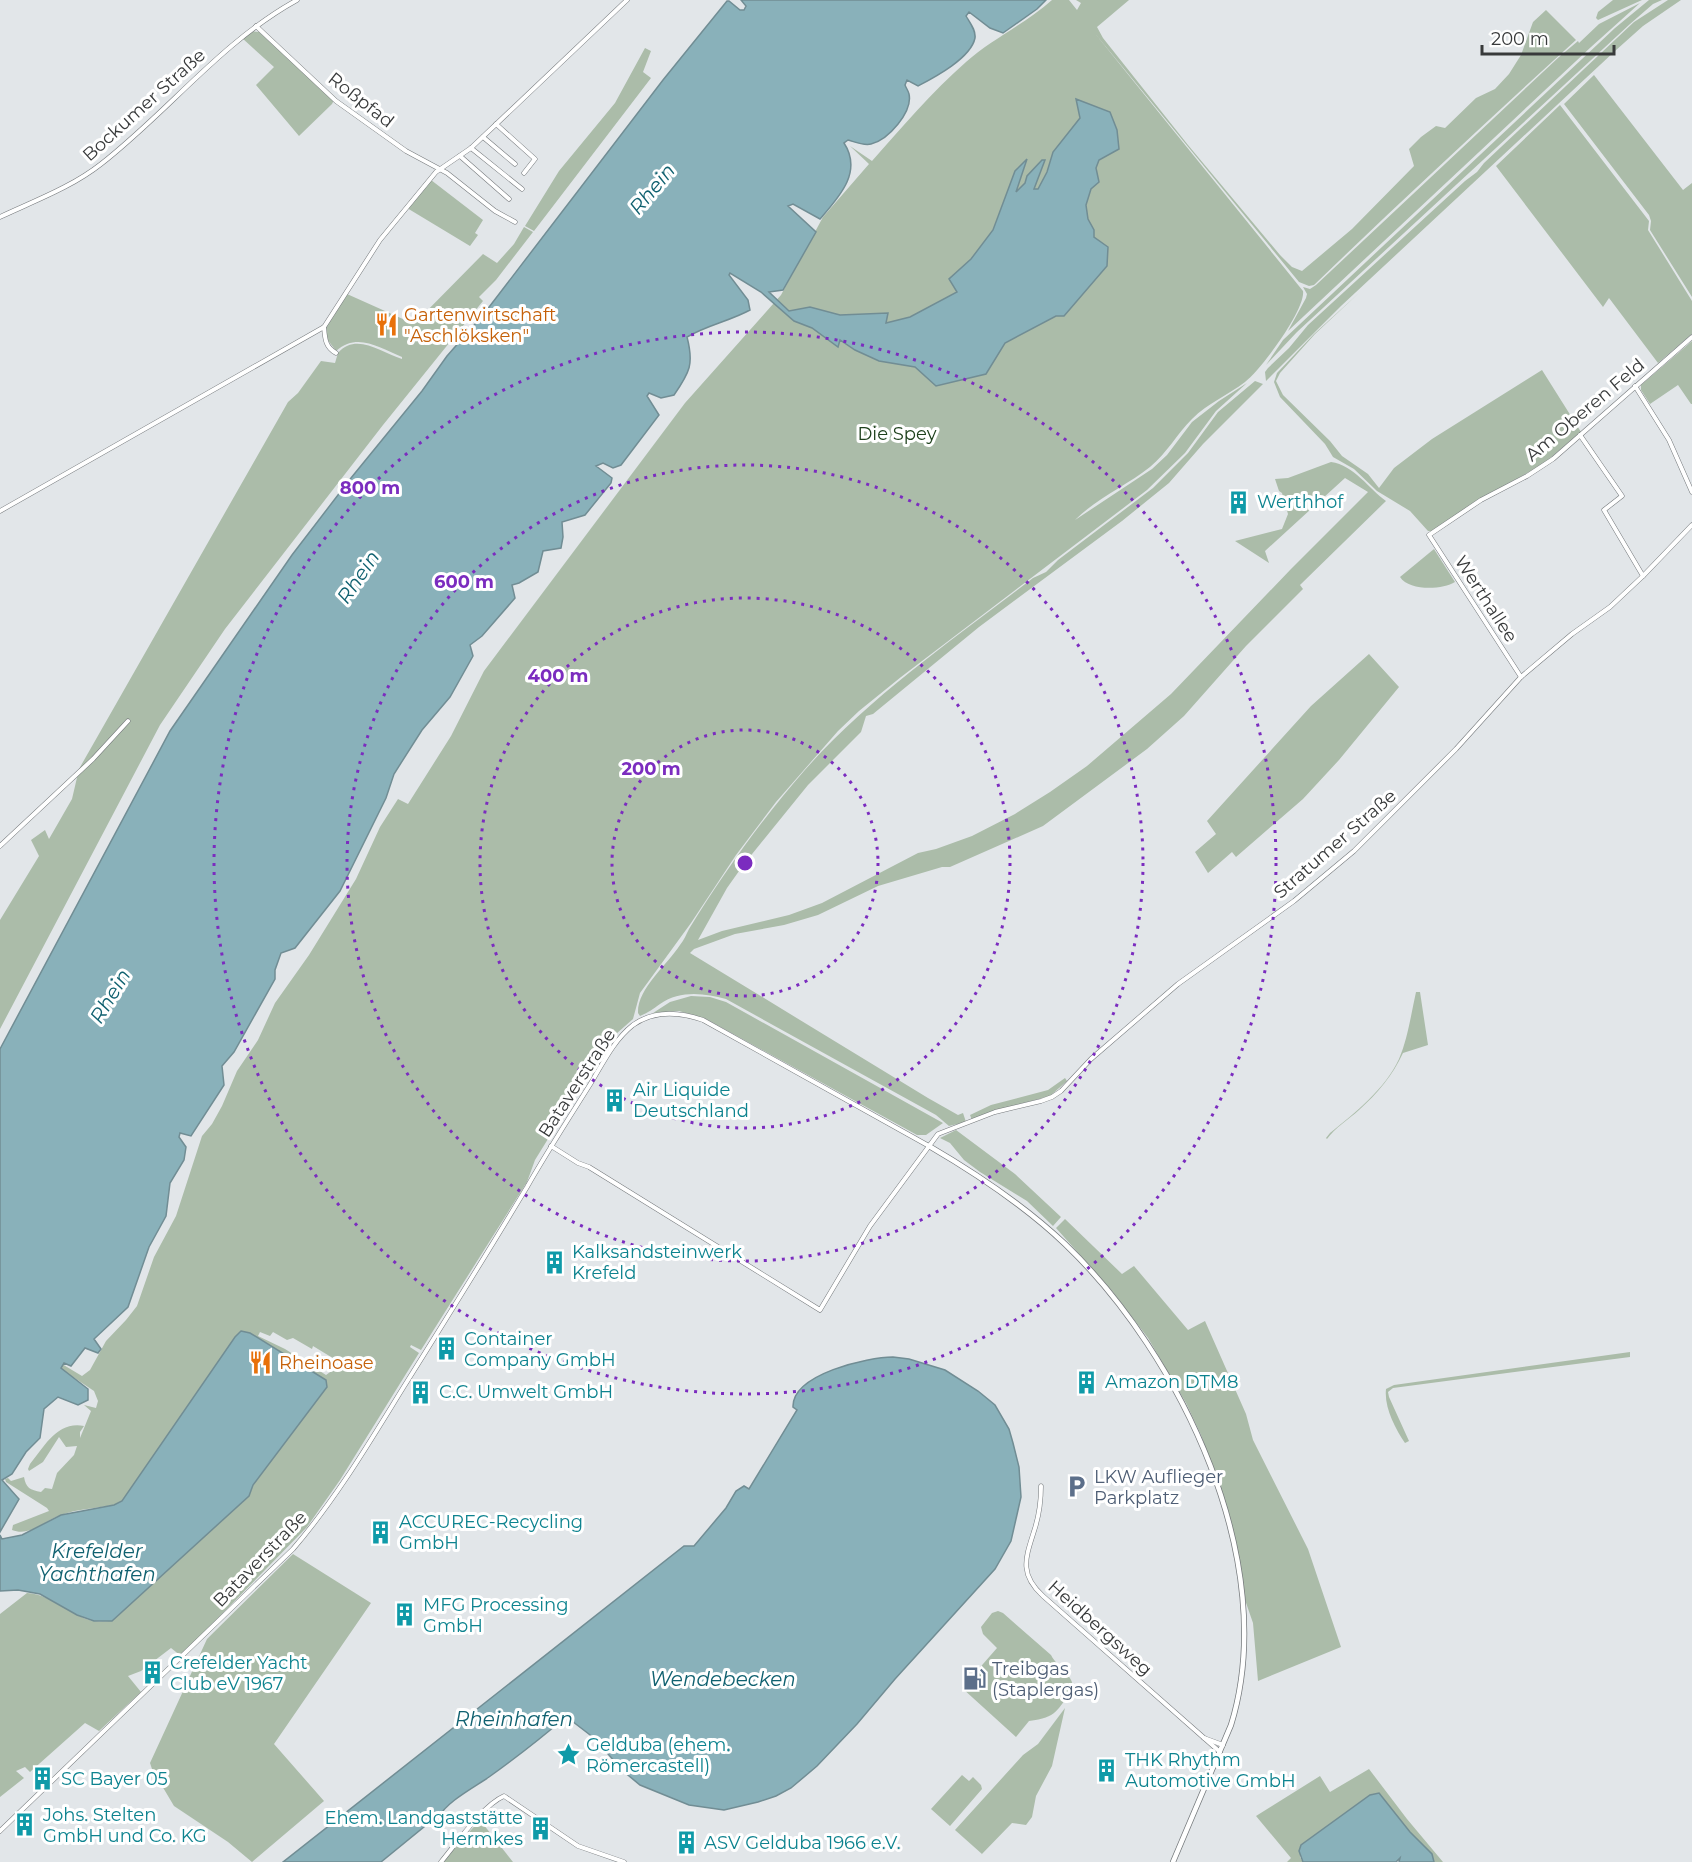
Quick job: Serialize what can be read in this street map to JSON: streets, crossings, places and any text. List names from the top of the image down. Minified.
{"streets":{"street":["Roßpfad","Bockumer Straße","Am Oberen Feld","Werthallee","Stratumer Straße","Bataverstraße","Heidbergsweg"]},"crossings":[["Roßpfad","Bockumer Straße"],["Am Oberen Feld","Werthallee"],["Werthallee","Stratumer Straße"],["Stratumer Straße","Bataverstraße"],["Bataverstraße","Heidbergsweg"]],"water":["Rhein","Krefelder Yachthafen","Wendebecken","Rheinhafen"],"parks":["Die Spey"],"places":{"restaurant":["Gartenwirtschaft \"Aschlöksken\"","Rheinoase"],"building":["Werthhof","Air Liquide Deutschland","Kalksandsteinwerk Krefeld","Container Company GmbH","Amazon DTM8","C.C. Umwelt GmbH","ACCUREC-Recycling GmbH","MFG Processing GmbH","Crefelder Yacht Club eV 1967","THK Rhythm Automotive GmbH","SC Bayer 05","Johs. Stelten GmbH und Co. KG","Ehem. Landgaststätte Hermkes","ASV Gelduba 1966 e.V."],"parking":["LKW Auflieger Parkplatz"],"fuel station":["Treibgas (Staplergas)"],"place":["Gelduba (ehem. Römercastell)"]},"scale_bar":"200 m","rings":["800 m","600 m","400 m","200 m"]}
